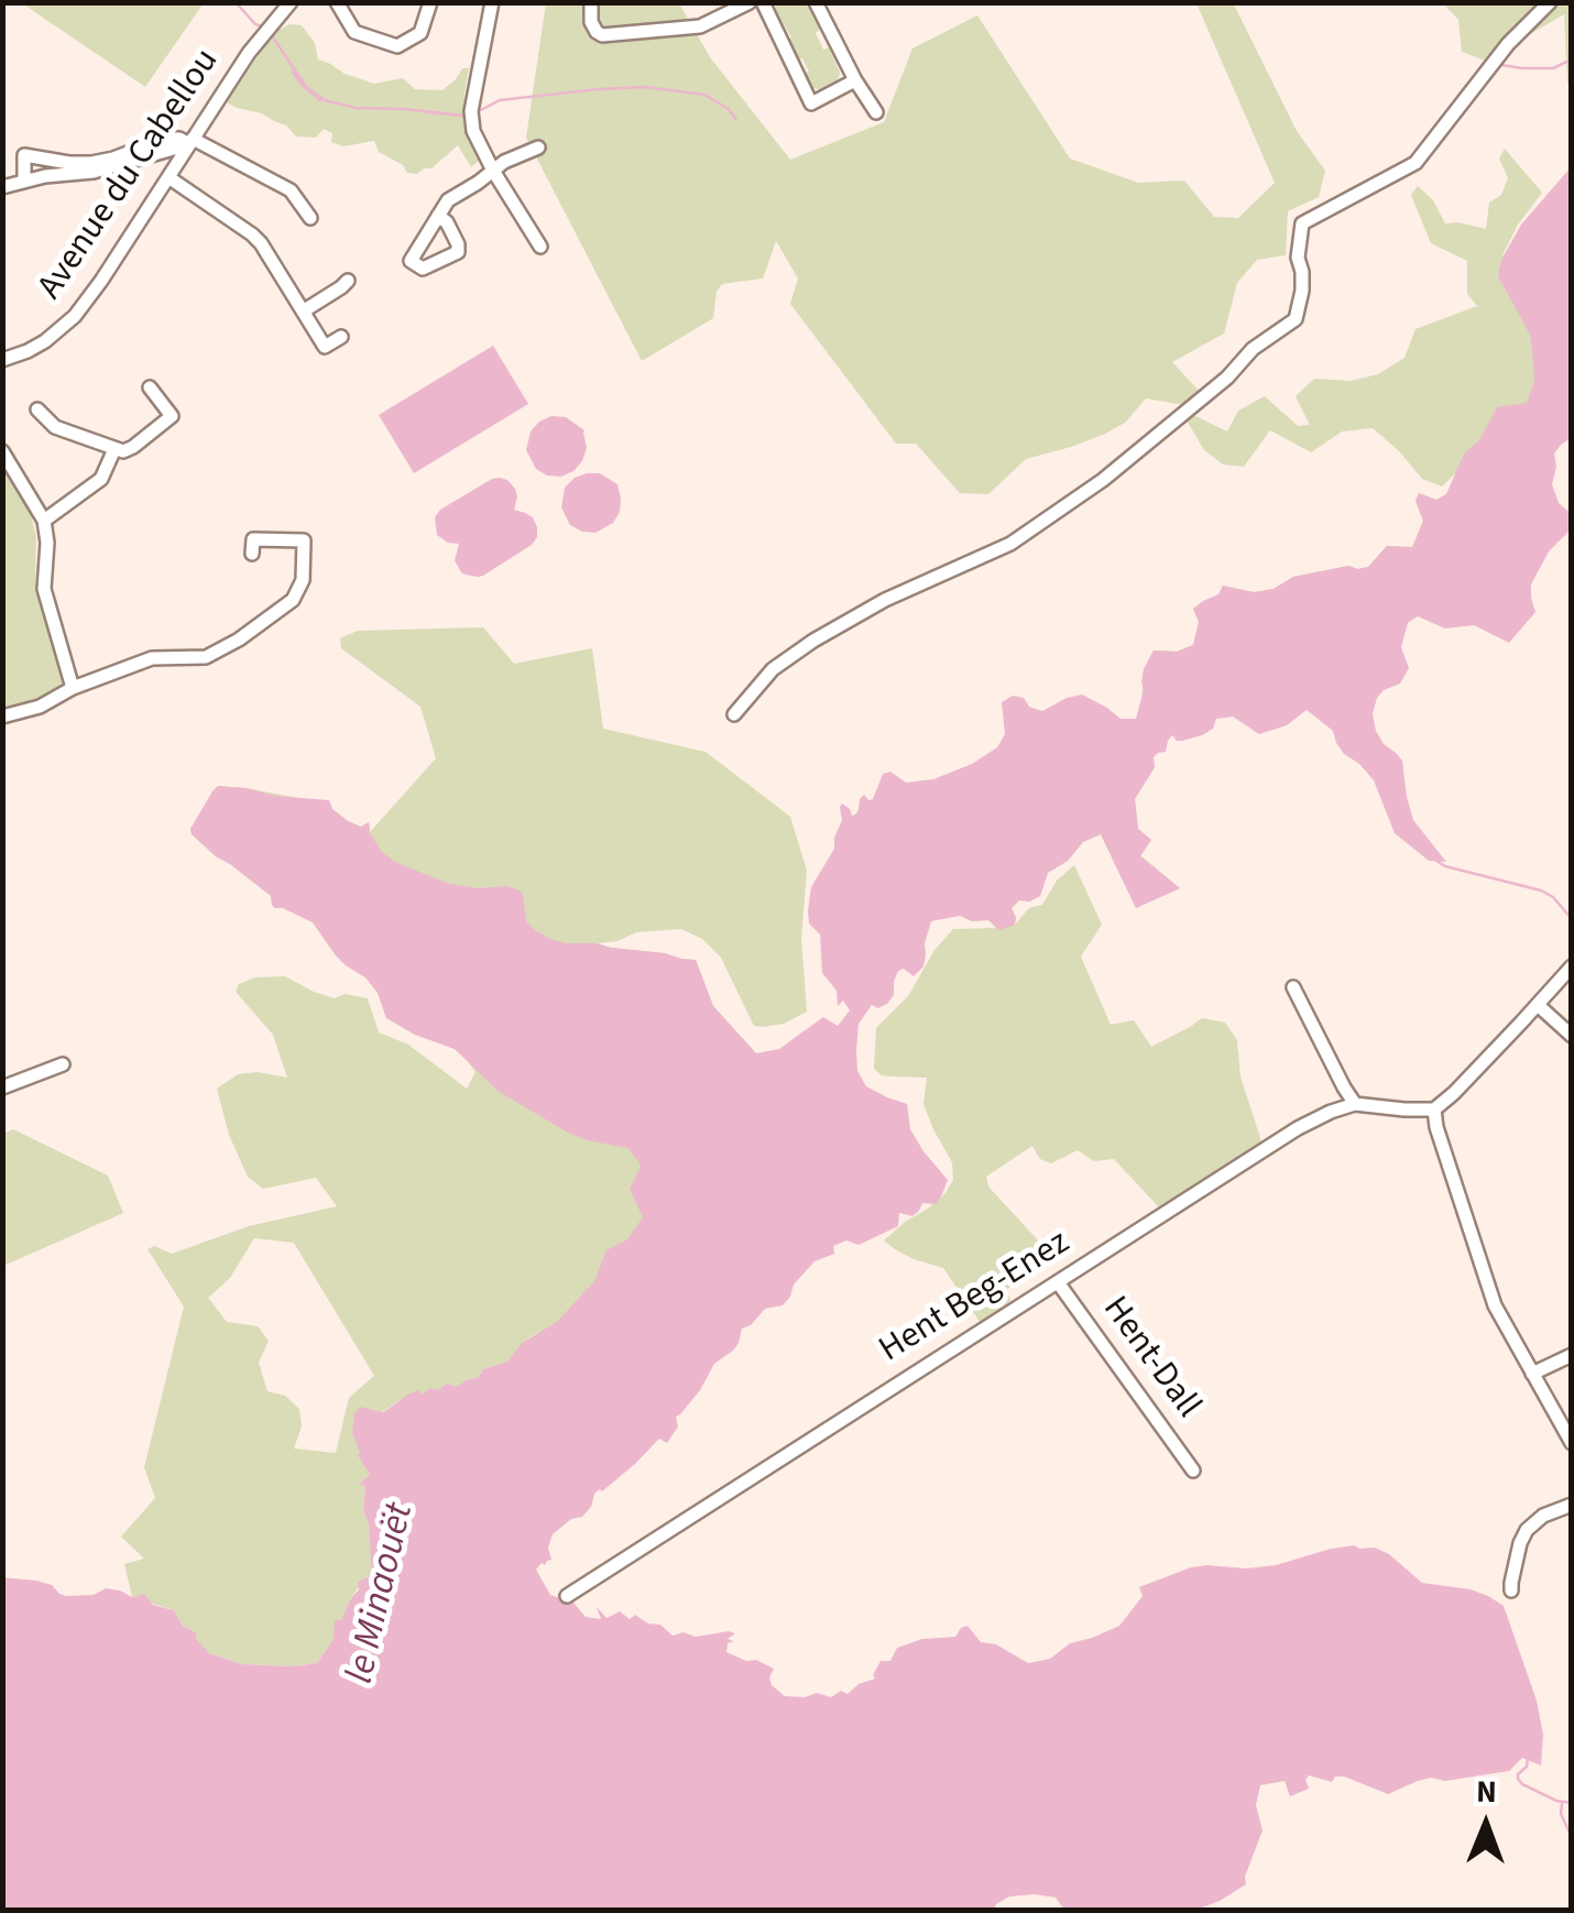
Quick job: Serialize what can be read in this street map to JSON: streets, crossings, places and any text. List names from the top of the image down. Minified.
{"streets":{"street":["Avenue du Cabellou","Hent Beg-Enez","Hent-Dall"]},"crossings":[["Hent Beg-Enez","Hent-Dall"]],"water":["le Minaouët"],"north":"top"}
